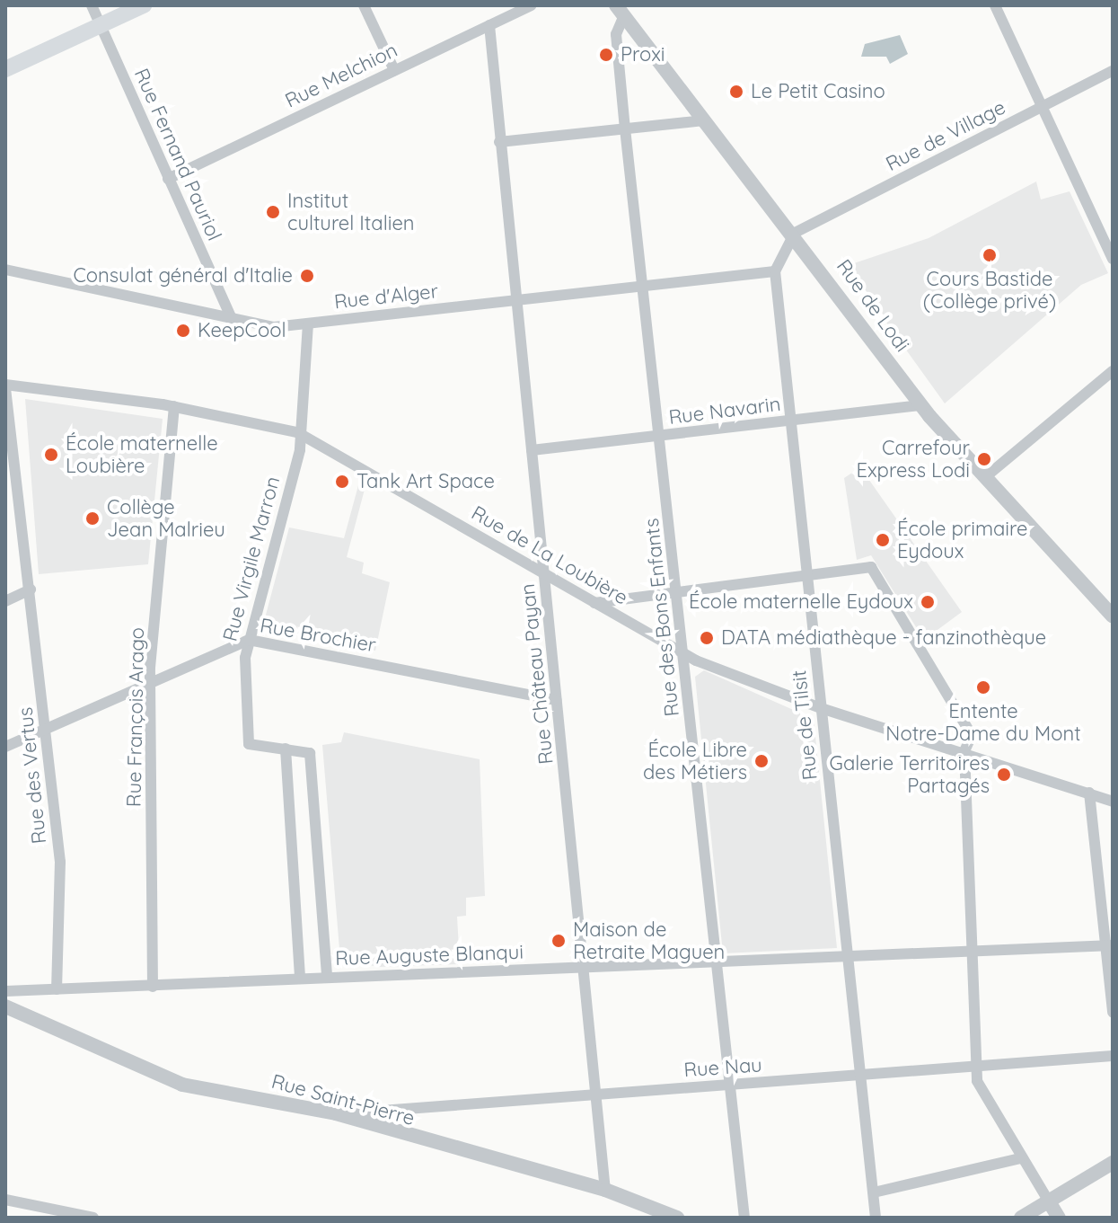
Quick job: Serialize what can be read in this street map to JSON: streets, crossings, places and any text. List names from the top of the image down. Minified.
{"streets":{"street":["Rue Melchion","Rue de Village","Rue Fernand Pauriol","Rue d'Alger","Rue de Lodi","Rue Navarin","Rue de La Loubière","Rue Virgile Marron","Rue des Bons Enfants","Rue Brochier","Rue Château Payan","Rue François Arago","Rue de Tilsit","Rue des Vertus","Rue Auguste Blanqui","Rue Nau","Rue Saint-Pierre"]},"crossings":[["Rue Melchion","Rue Fernand Pauriol"],["Rue Melchion","Rue Château Payan"],["Rue de Village","Rue de Lodi"],["Rue Fernand Pauriol","Rue d'Alger"],["Rue d'Alger","Rue Virgile Marron"],["Rue d'Alger","Rue des Bons Enfants"],["Rue d'Alger","Rue Château Payan"],["Rue d'Alger","Rue de Tilsit"],["Rue de Lodi","Rue Navarin"],["Rue de Lodi","Rue des Bons Enfants"],["Rue Navarin","Rue des Bons Enfants"],["Rue Navarin","Rue Château Payan"],["Rue Navarin","Rue de Tilsit"],["Rue de La Loubière","Rue Virgile Marron"],["Rue de La Loubière","Rue des Bons Enfants"],["Rue de La Loubière","Rue Château Payan"],["Rue de La Loubière","Rue François Arago"],["Rue de La Loubière","Rue de Tilsit"],["Rue de La Loubière","Rue des Vertus"],["Rue Virgile Marron","Rue Brochier"],["Rue Virgile Marron","Rue Auguste Blanqui"],["Rue des Bons Enfants","Rue Auguste Blanqui"],["Rue des Bons Enfants","Rue Nau"],["Rue Brochier","Rue Château Payan"],["Rue Brochier","Rue François Arago"],["Rue Brochier","Rue des Vertus"],["Rue Château Payan","Rue Auguste Blanqui"],["Rue Château Payan","Rue Nau"],["Rue Château Payan","Rue Saint-Pierre"],["Rue François Arago","Rue Auguste Blanqui"],["Rue de Tilsit","Rue Auguste Blanqui"],["Rue de Tilsit","Rue Nau"],["Rue des Vertus","Rue Auguste Blanqui"],["Rue Nau","Rue Saint-Pierre"]],"places":["Proxi","Le Petit Casino","Institut culturel Italien","Cours Bastide (Collège privé)","Consulat général d'Italie","KeepCool","École maternelle Loubière","Carrefour Express Lodi","Tank Art Space","Collège Jean Malrieu","École primaire Eydoux","École maternelle Eydoux","DATA médiathèque - fanzinothèque","Entente Notre-Dame du Mont","École Libre des Métiers","Galerie Territoires Partagés","Maison de Retraite Maguen"]}
